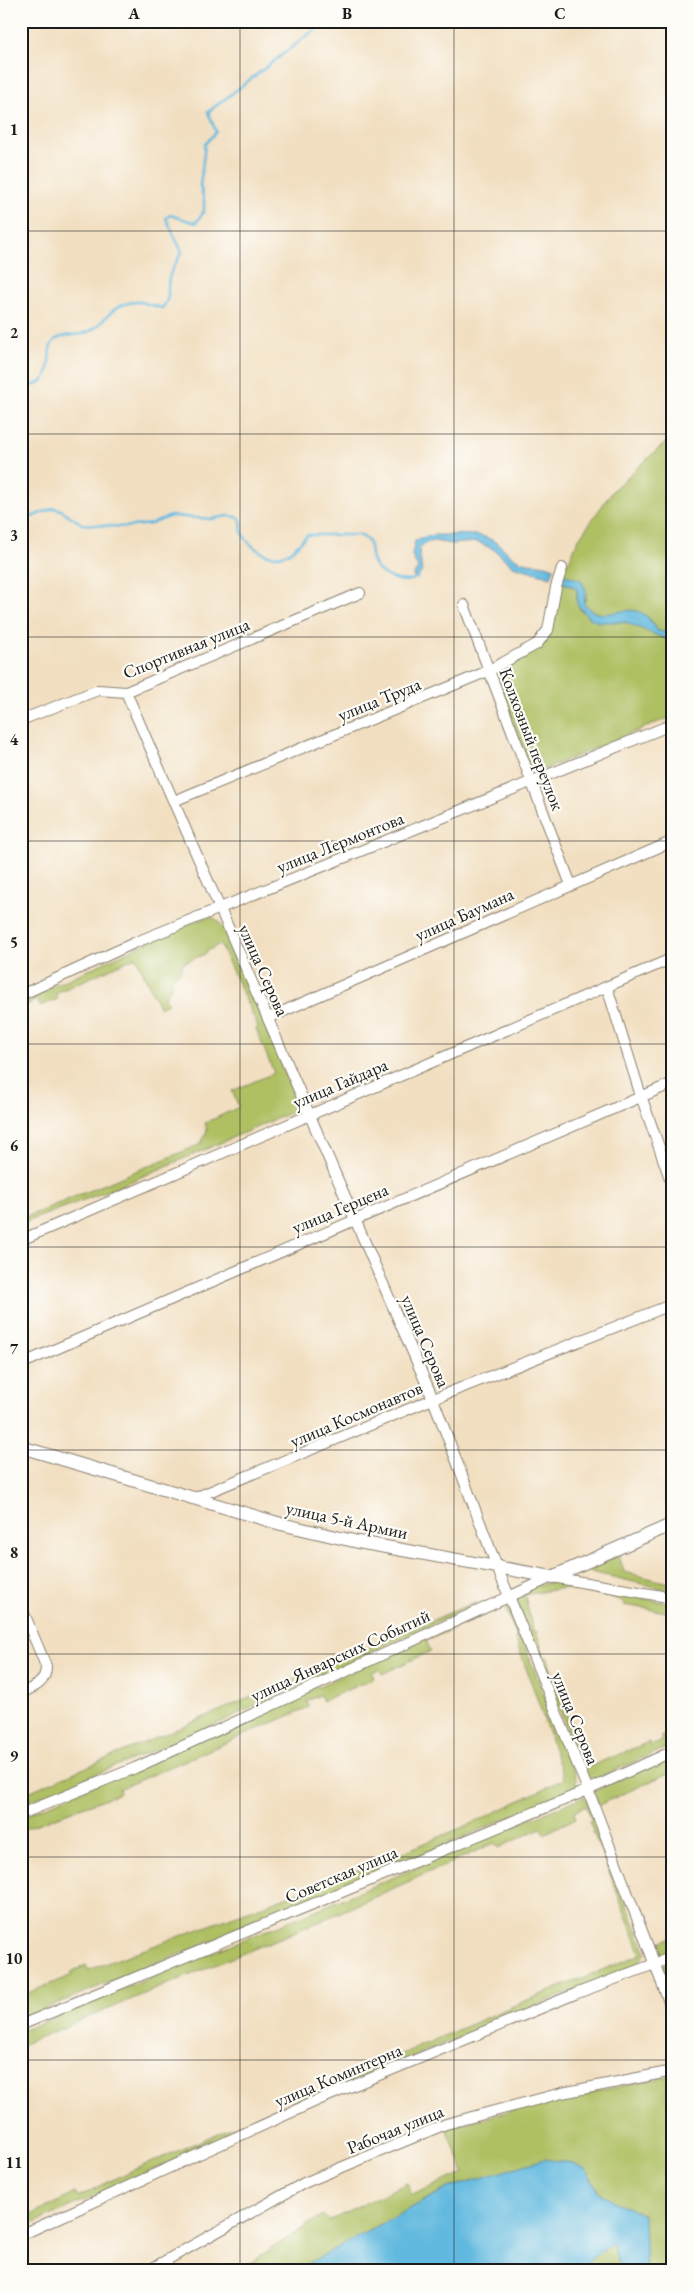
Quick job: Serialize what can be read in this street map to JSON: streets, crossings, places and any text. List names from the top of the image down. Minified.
{"streets":{"street":["Спортивная улица","улица Труда","Колхозный переулок","улица Лермонтова","улица Баумана","улица Серова","улица Гайдара","улица Герцена","улица Космонавтов","улица 5-й Армии","улица Январских Событий","Советская улица","улица Коминтерна","Рабочая улица"]},"crossings":[["Спортивная улица","улица Серова"],["улица Труда","Колхозный переулок"],["улица Труда","улица Серова"],["Колхозный переулок","улица Лермонтова"],["Колхозный переулок","улица Баумана"],["улица Лермонтова","улица Серова"],["улица Баумана","улица Серова"],["улица Серова","улица Гайдара"],["улица Серова","улица Герцена"],["улица Серова","улица Космонавтов"],["улица Серова","улица 5-й Армии"],["улица Серова","улица Январских Событий"],["улица Серова","Советская улица"],["улица Серова","улица Коминтерна"],["улица Космонавтов","улица 5-й Армии"],["улица 5-й Армии","улица Январских Событий"]],"grid":{"columns":["A","B","C"],"rows":["1","2","3","4","5","6","7","8","9","10","11"]}}
